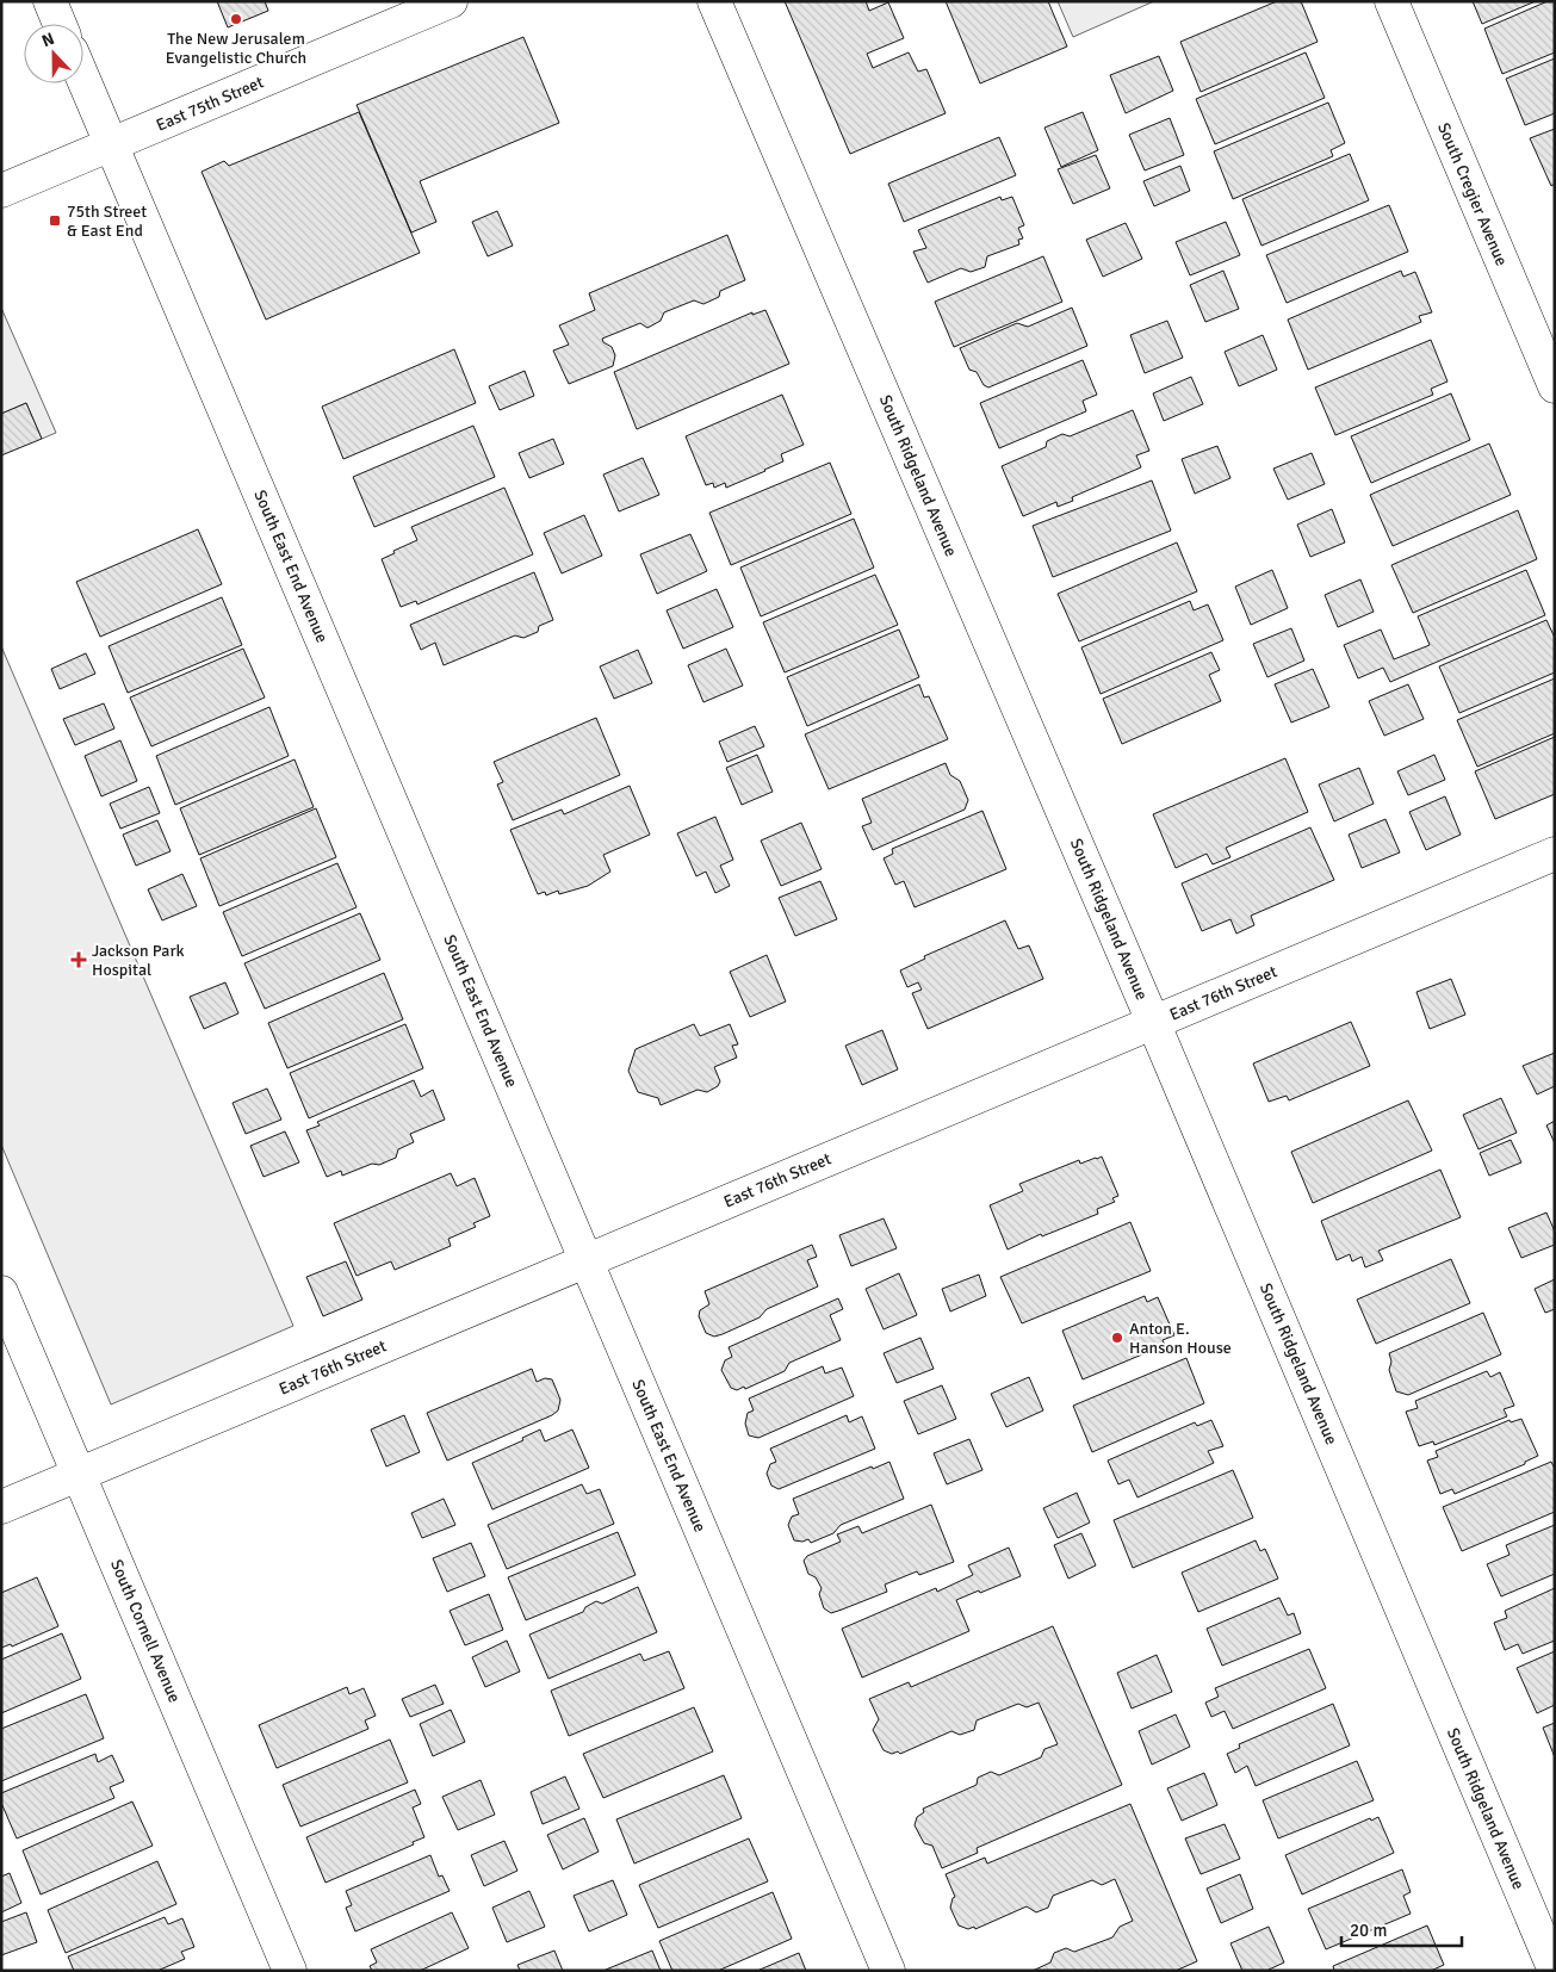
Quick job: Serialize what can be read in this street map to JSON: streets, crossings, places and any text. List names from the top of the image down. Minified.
{"streets":{"street":["East 75th Street","South Cregier Avenue","South Ridgeland Avenue","South East End Avenue","East 76th Street","South Cornell Avenue"]},"crossings":[["East 75th Street","South East End Avenue"],["South Ridgeland Avenue","East 76th Street"],["South East End Avenue","East 76th Street"],["East 76th Street","South Cornell Avenue"]],"places":{"other":["The New Jerusalem Evangelistic Church","Anton E. Hanson House"],"transit":["75th Street & East End"],"health":["Jackson Park Hospital"]},"scale_bar":"20 m","north":"top"}
